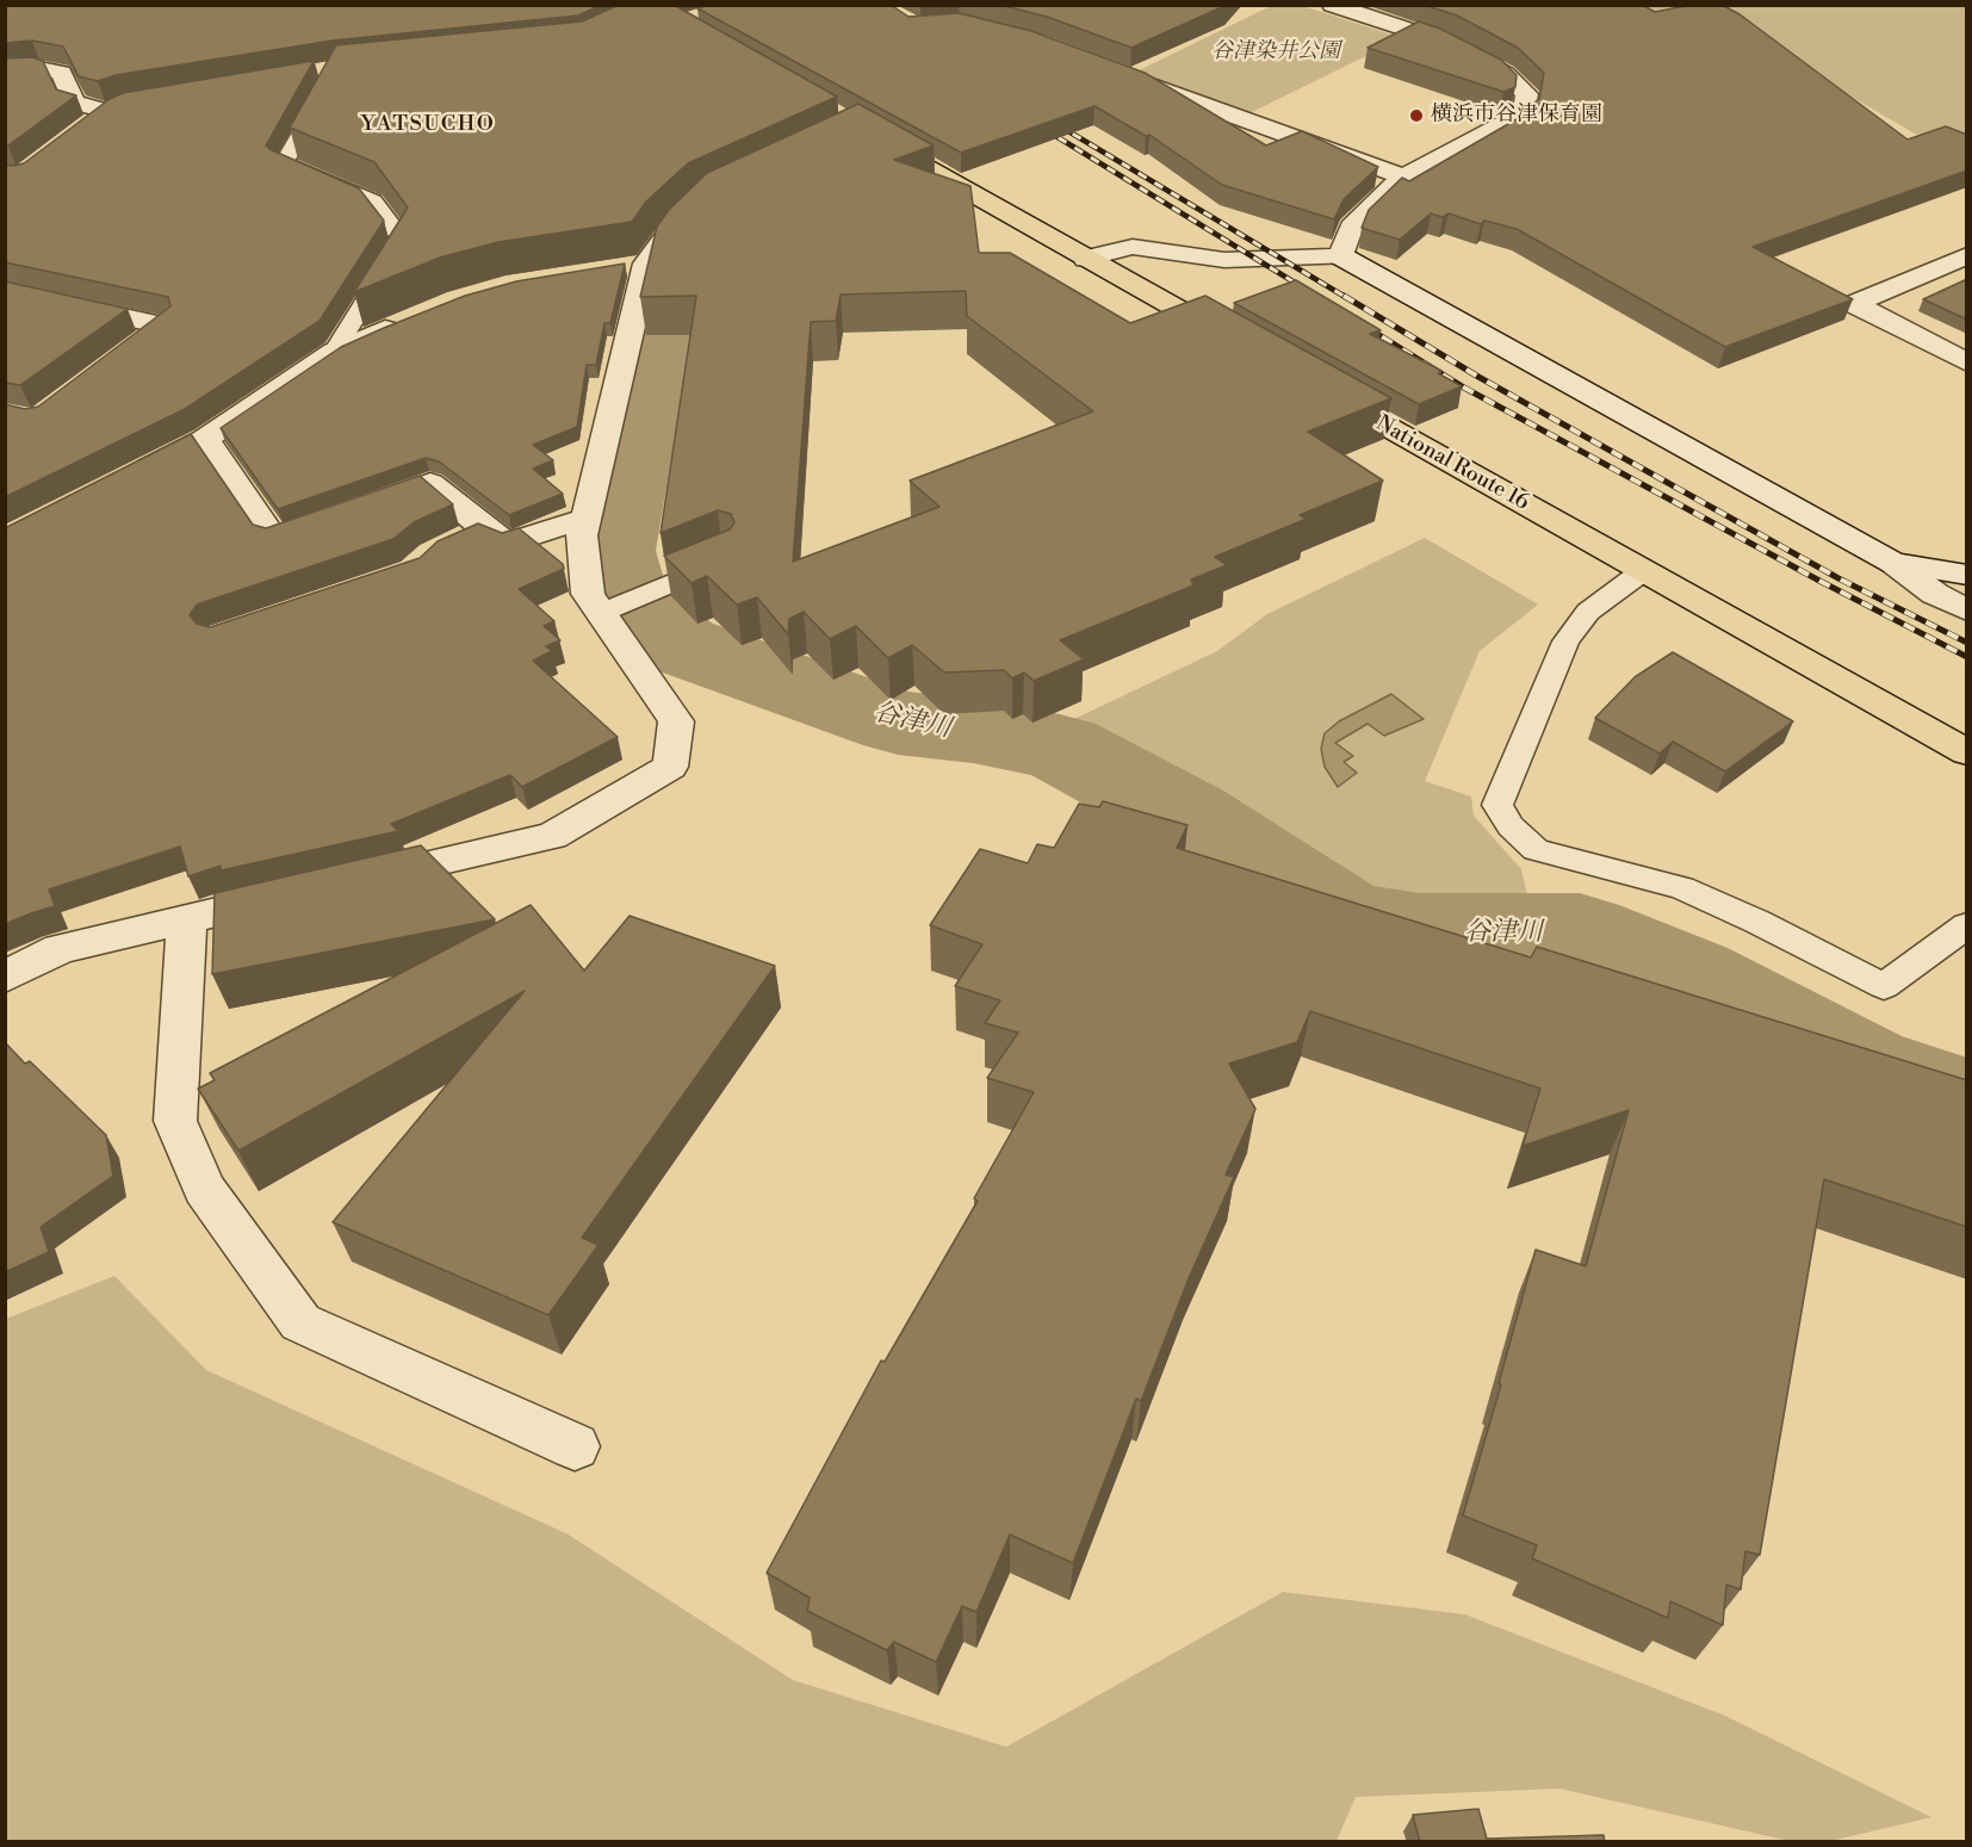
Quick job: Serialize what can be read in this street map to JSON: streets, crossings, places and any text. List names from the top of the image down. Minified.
{"streets":{"highway":["National Route 16"]},"districts":["YATSUCHO"],"water":["谷津川"],"parks":["谷津染井公園"],"places":["横浜市谷津保育園"]}
